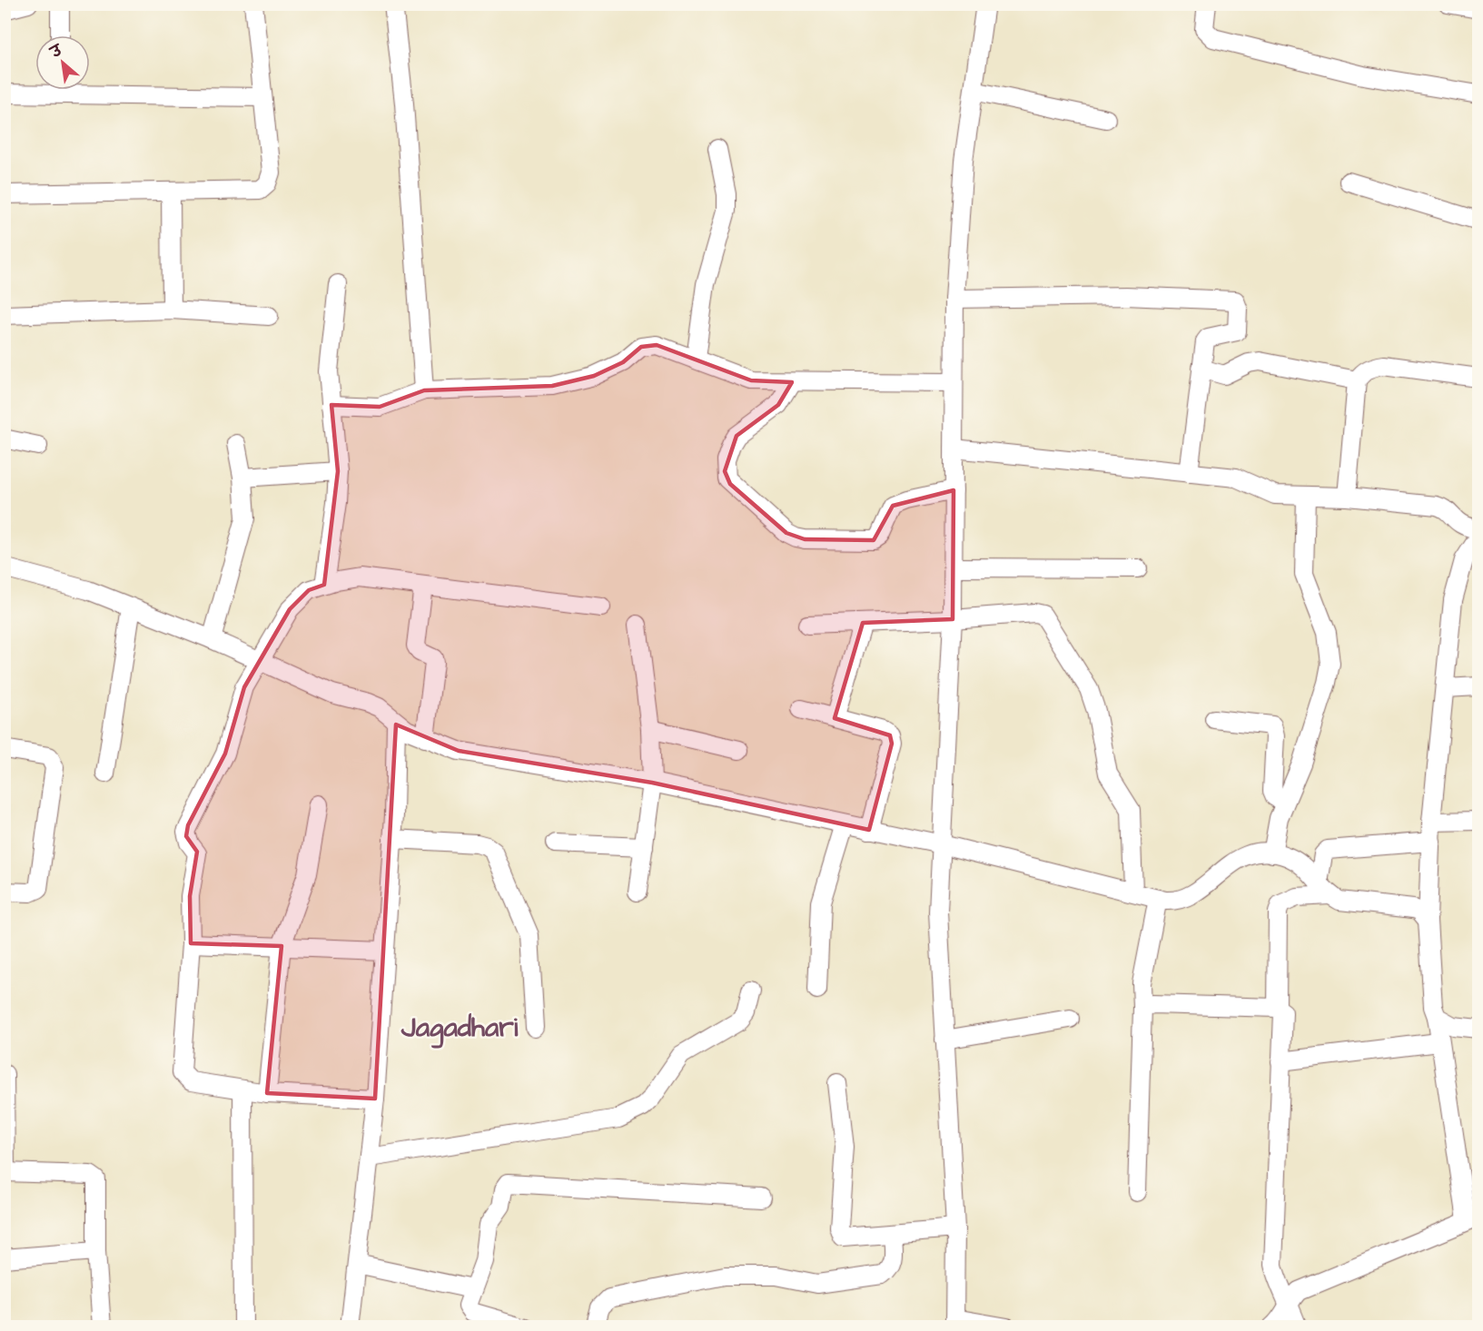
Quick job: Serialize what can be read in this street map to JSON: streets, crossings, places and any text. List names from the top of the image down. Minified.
{"districts":["Jagadhari"],"north":"top left"}
